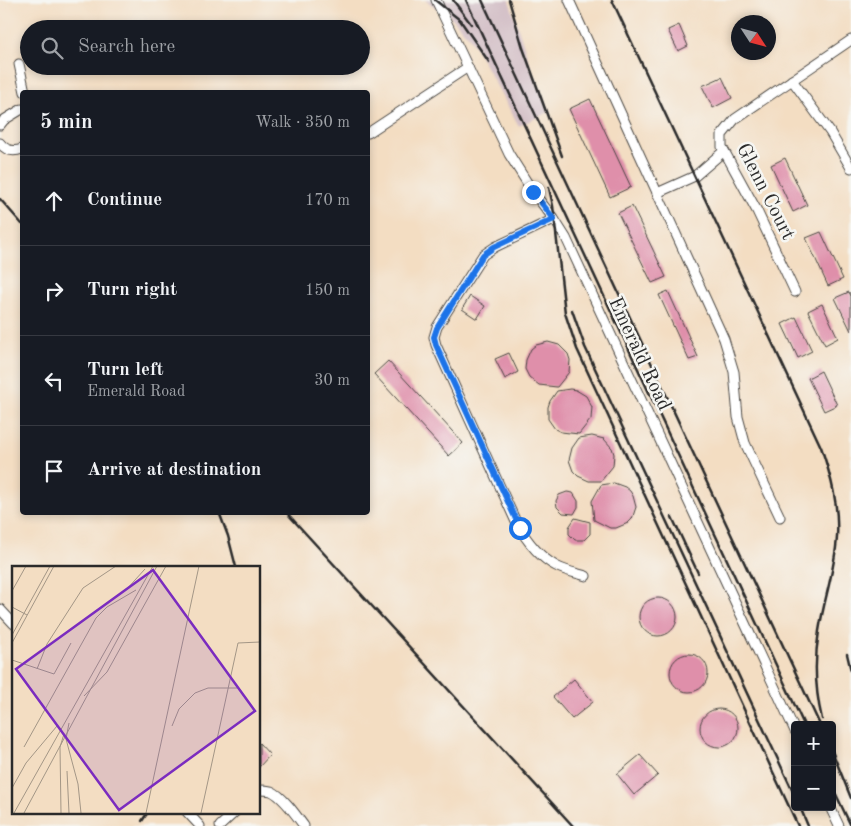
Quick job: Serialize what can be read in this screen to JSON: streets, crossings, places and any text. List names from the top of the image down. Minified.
{"streets":{"street":["Glenn Court","Emerald Road"]},"north":"bottom right","page":{"search":"Search here","heading":["5 min","Walk · 350 m"],"list":[["Continue","170 m"],["Turn right","150 m"],["Turn left","Emerald Road","30 m"],"Arrive at destination"],"map_buttons":["+","−"]}}
